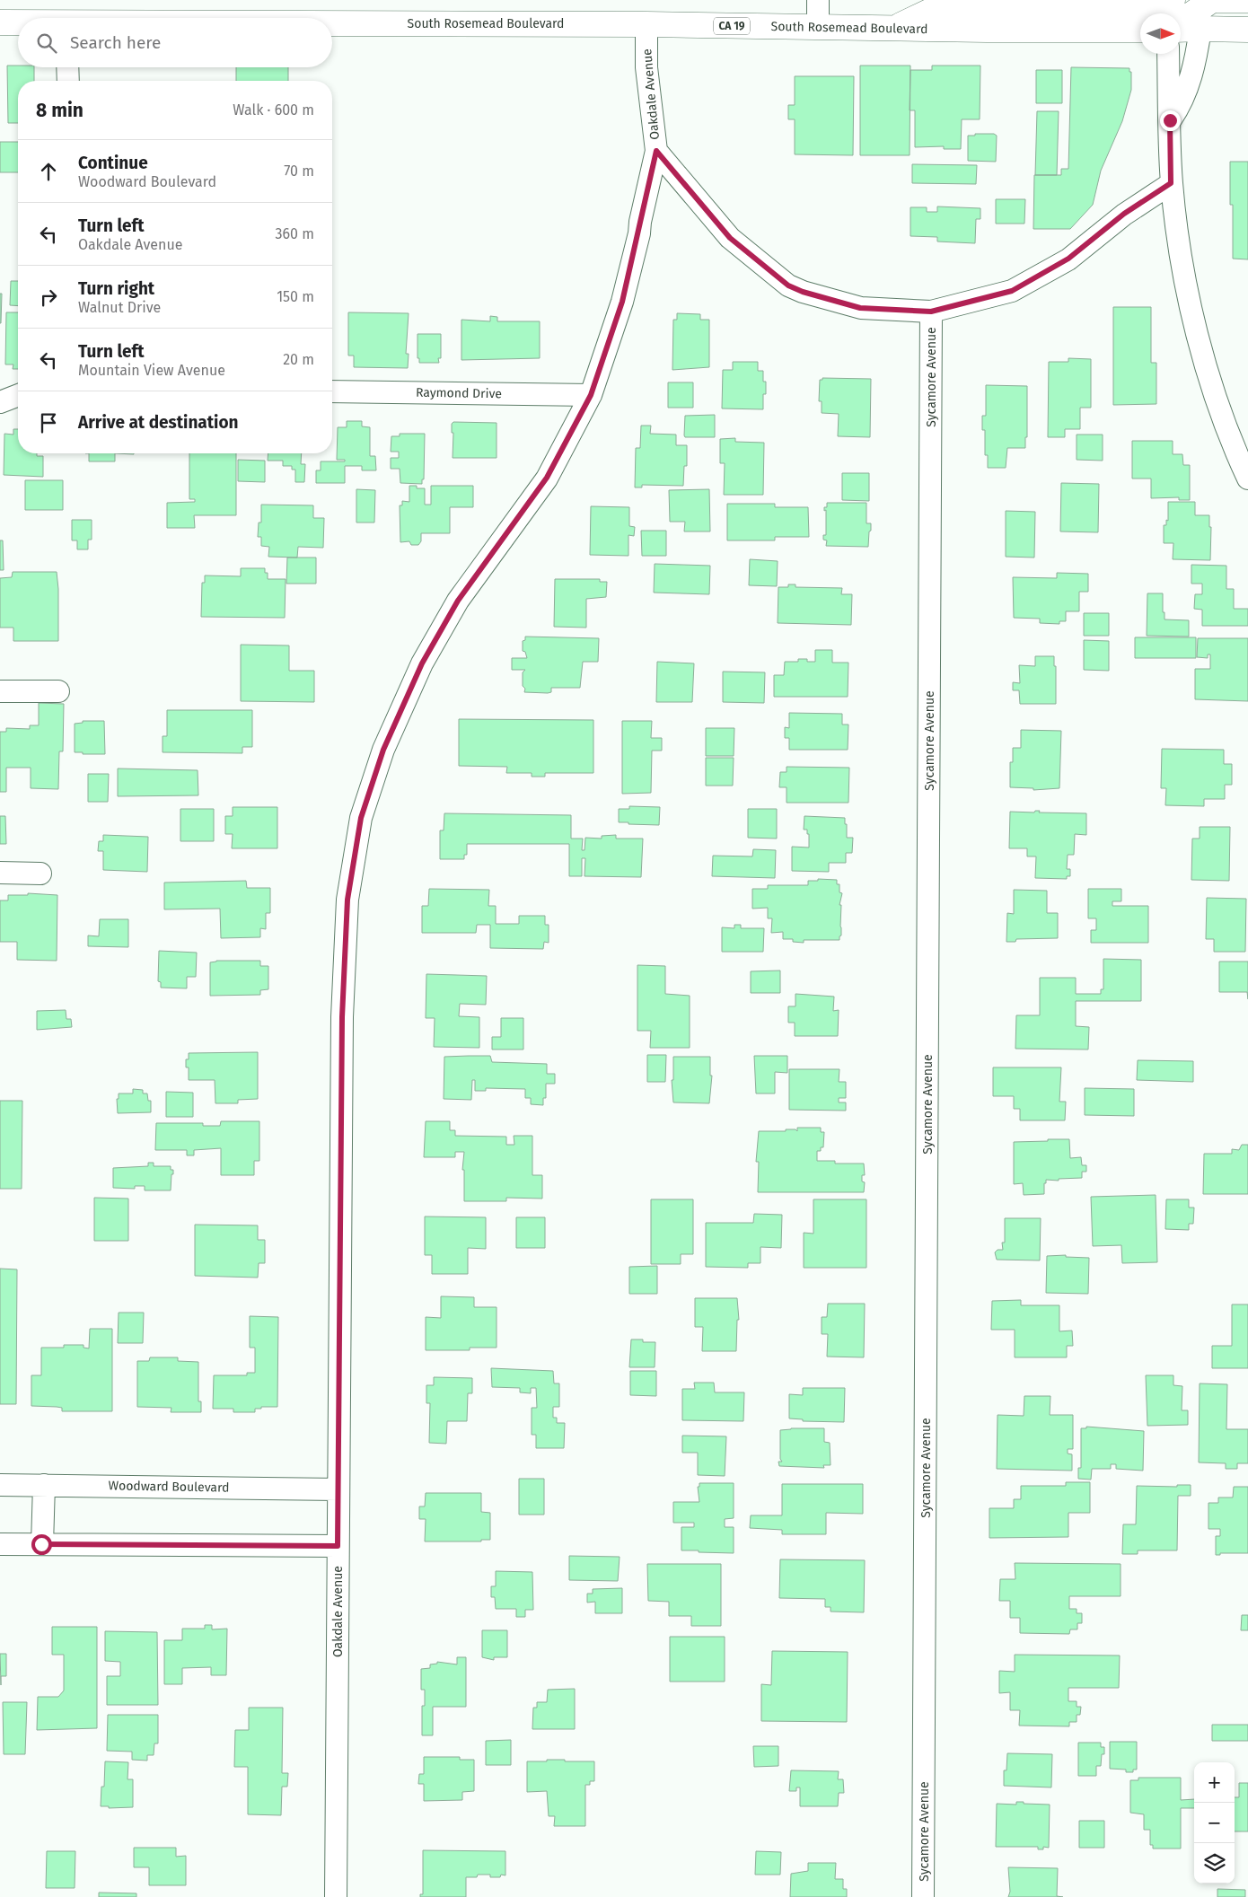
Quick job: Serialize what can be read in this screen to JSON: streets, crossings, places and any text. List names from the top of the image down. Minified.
{"streets":{"main road":["South Rosemead Boulevard","CA 19"],"street":["Oakdale Avenue","Sycamore Avenue","Raymond Drive","Woodward Boulevard"]},"crossings":[["South Rosemead Boulevard","Oakdale Avenue"],["Oakdale Avenue","Raymond Drive"],["Oakdale Avenue","Woodward Boulevard"]],"north":"right","page":{"search":"Search here","heading":["8 min","Walk · 600 m"],"list":[["Continue","Woodward Boulevard","70 m"],["Turn left","Oakdale Avenue","360 m"],["Turn right","Walnut Drive","150 m"],["Turn left","Mountain View Avenue","20 m"],"Arrive at destination"],"map_buttons":["+","−"]}}
